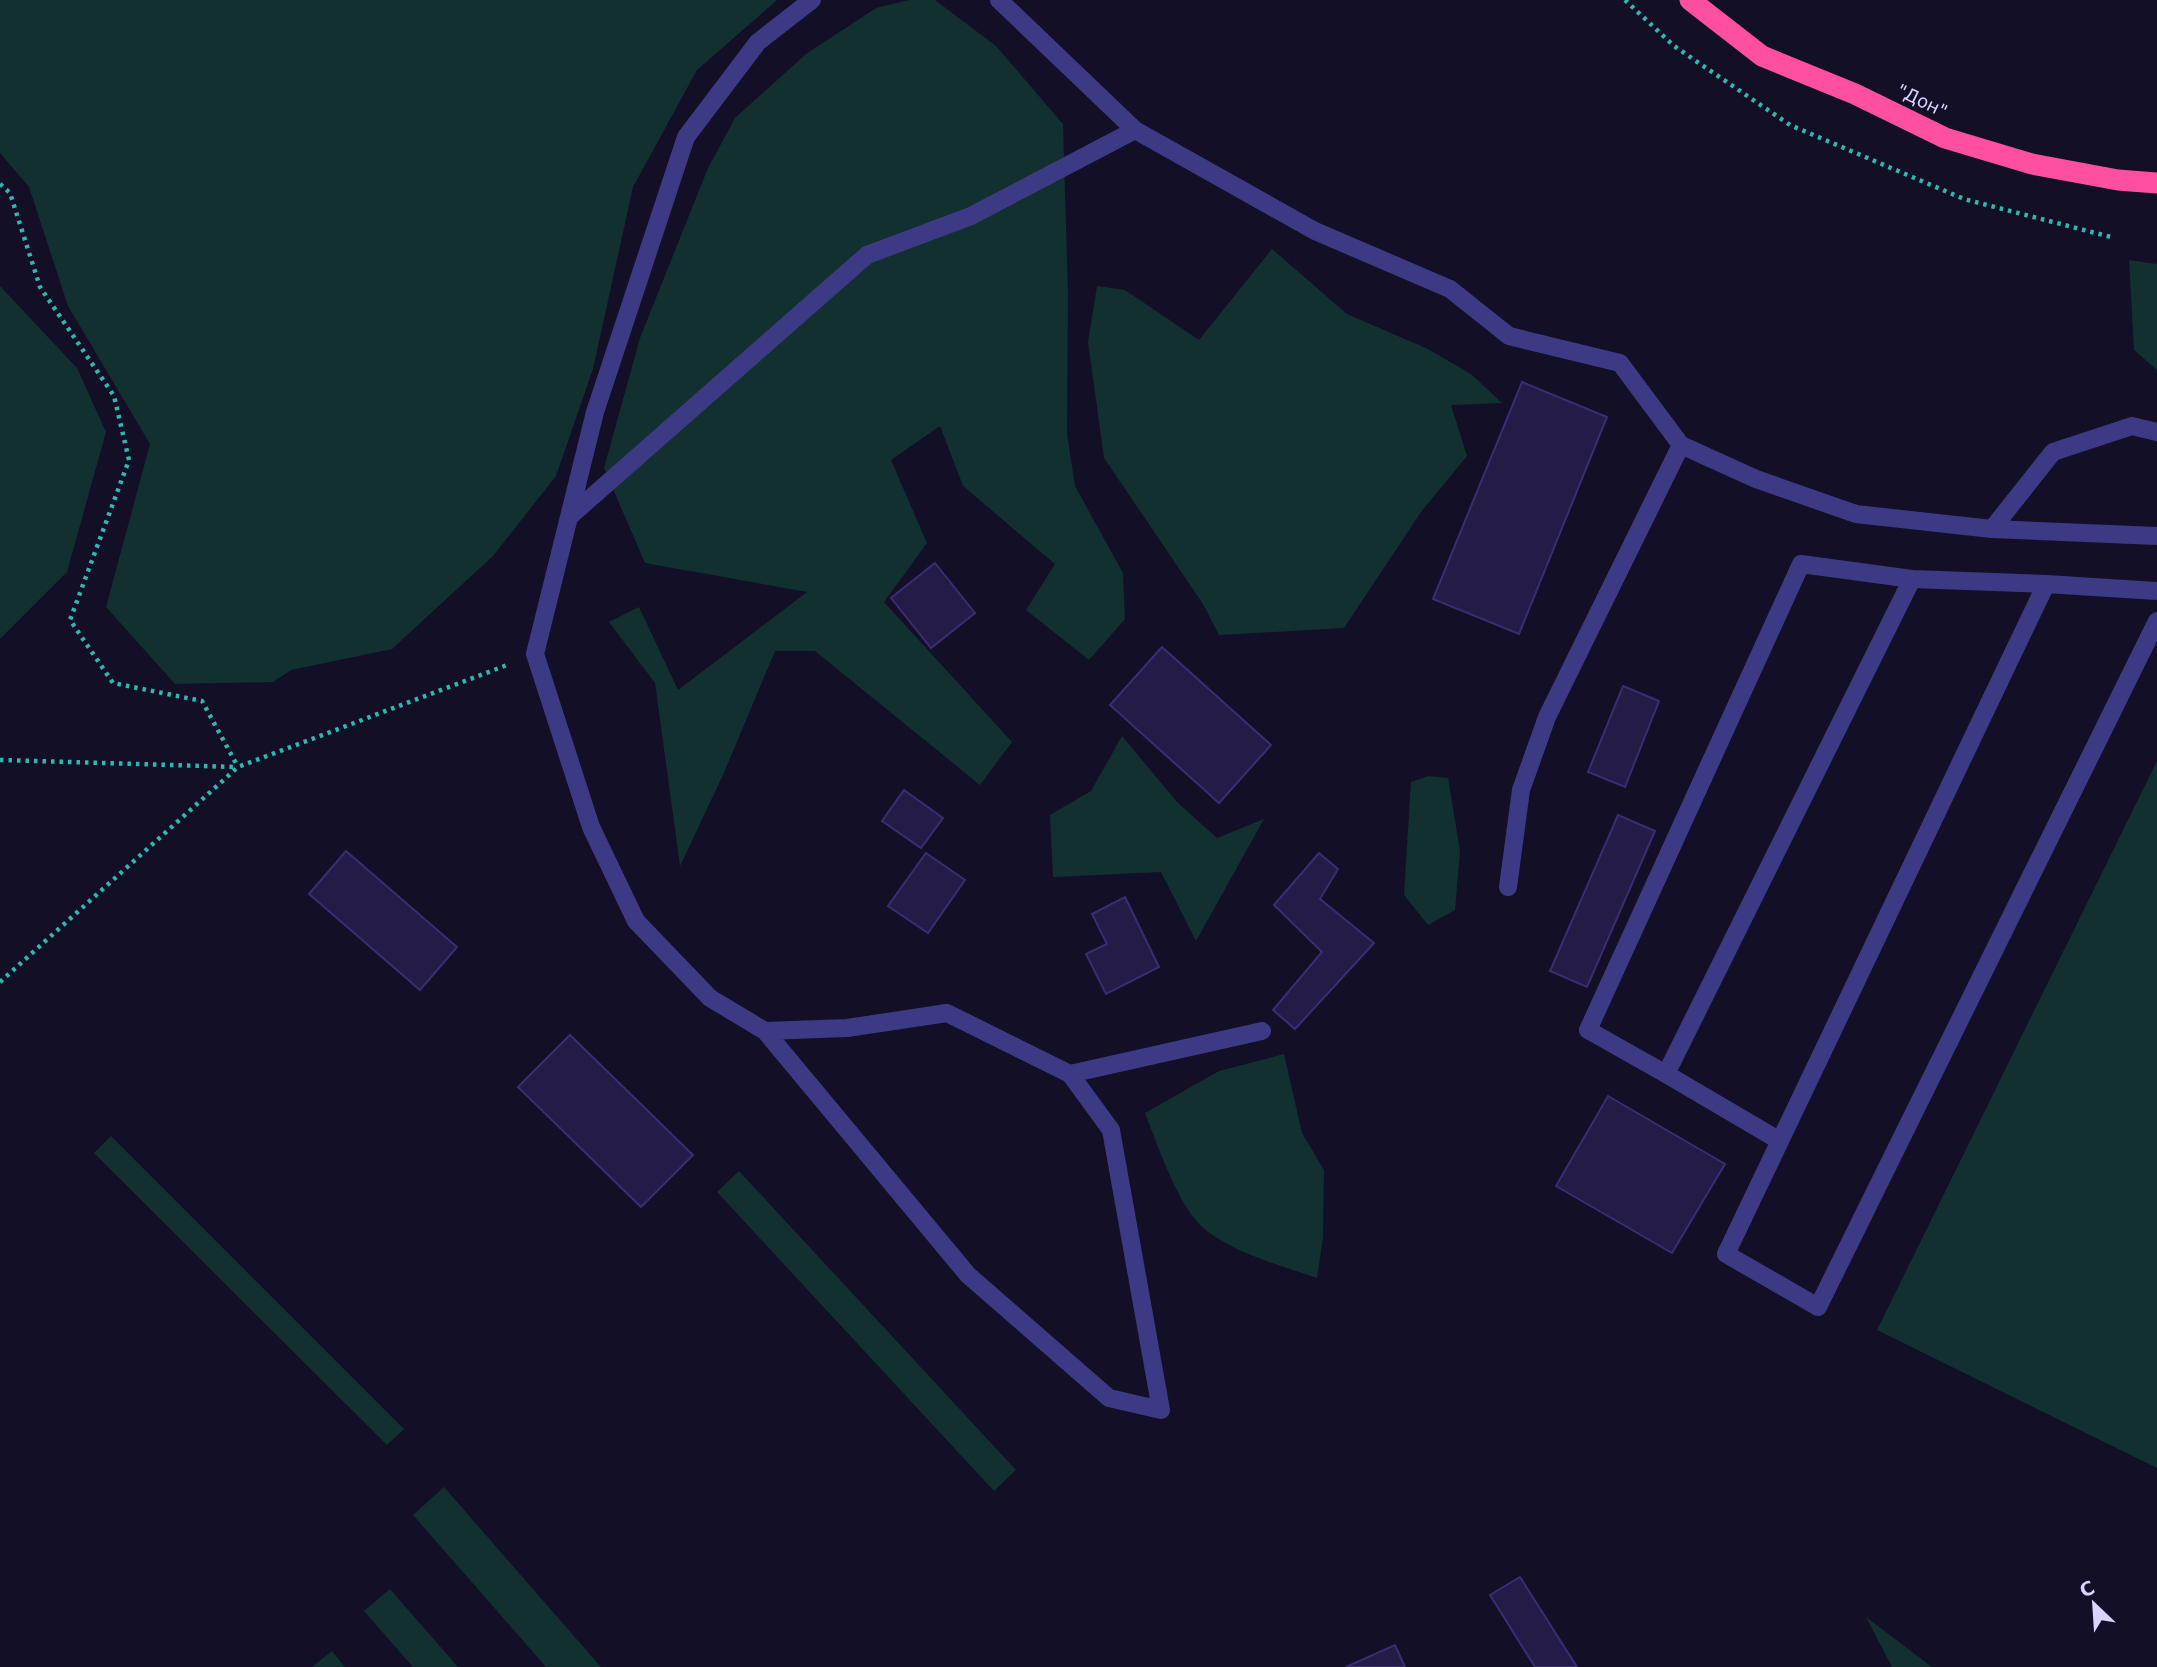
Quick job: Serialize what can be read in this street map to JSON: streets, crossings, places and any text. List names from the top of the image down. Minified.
{"streets":{"highway":["\"Дон\""]},"north":"top left"}
